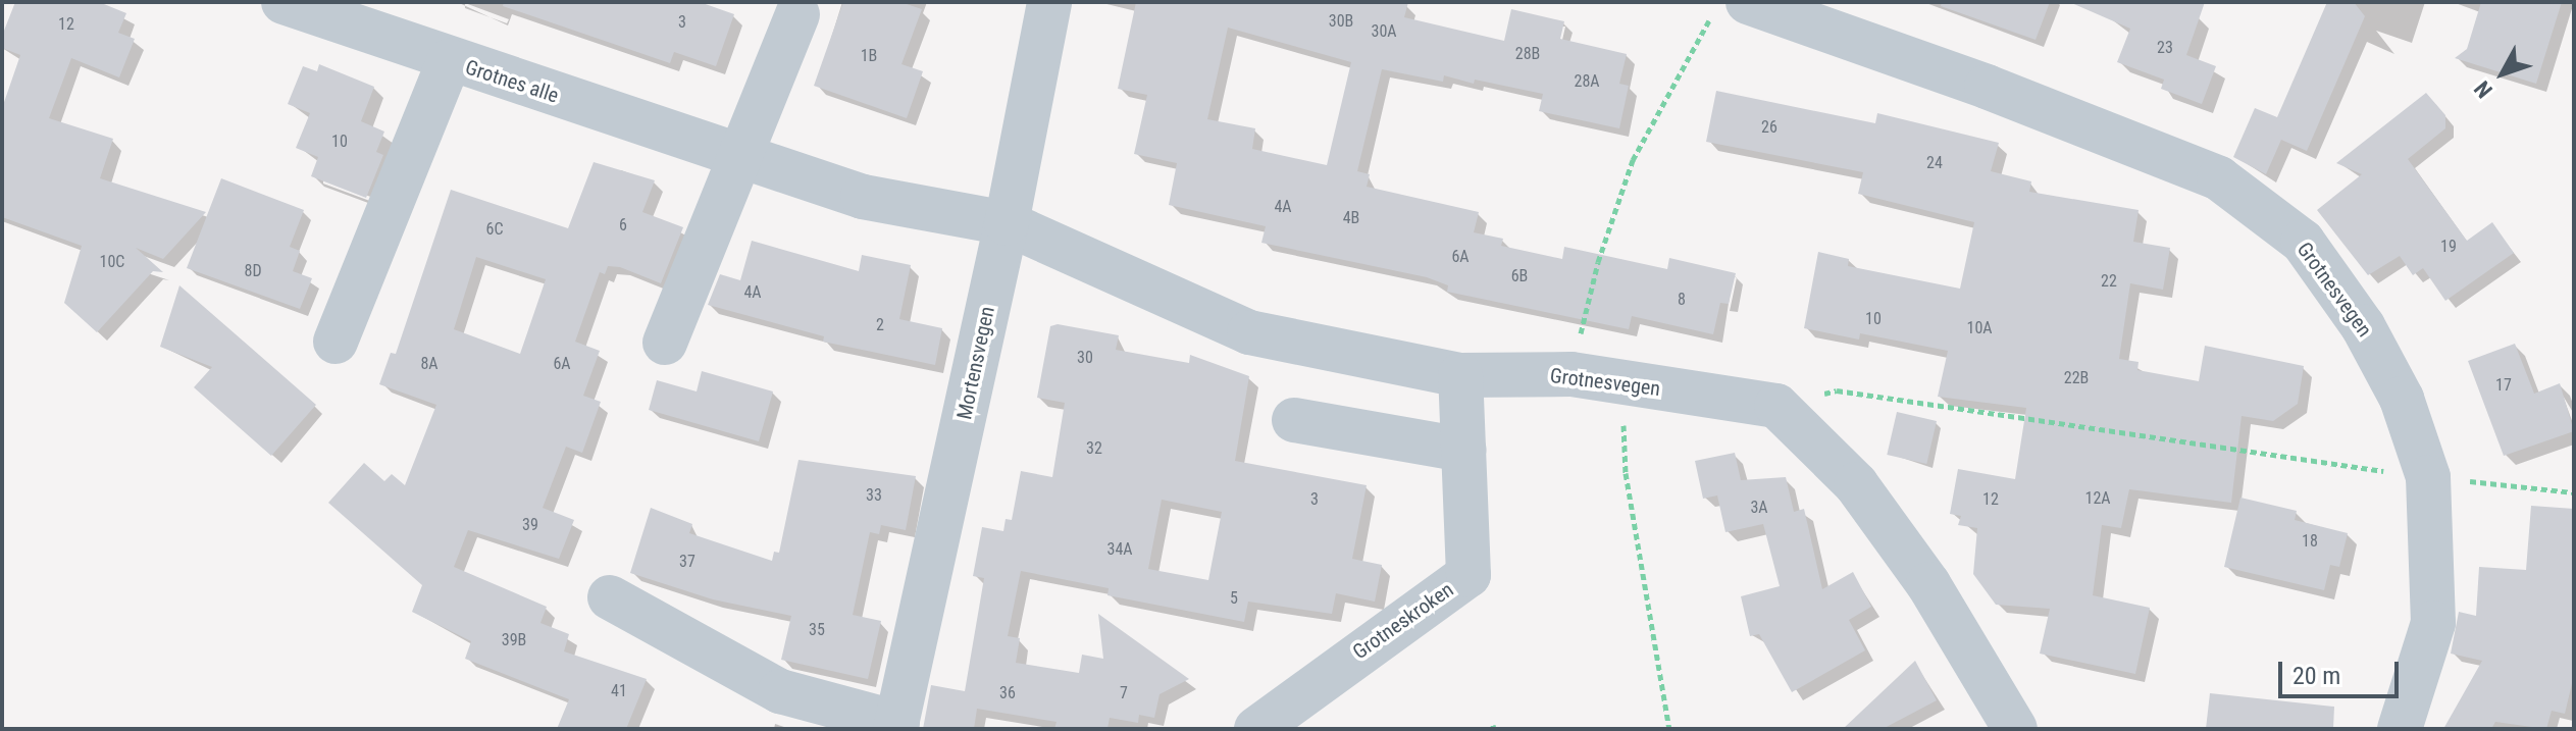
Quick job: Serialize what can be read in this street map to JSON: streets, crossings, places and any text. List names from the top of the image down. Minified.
{"streets":{"street":["Grotnes alle","Grotnesvegen","Mortensvegen","Grotneskroken"]},"crossings":[["Grotnes alle","Grotnesvegen"],["Grotnes alle","Mortensvegen"],["Grotnesvegen","Mortensvegen"],["Grotnesvegen","Grotneskroken"]],"house_numbers":["30B","3","12","30A","23","28B","1B","28A","26","10","24","4A","4B","6","6C","19","6A","10C","8D","6B","22","4A","8","10","2","10A","30","8A","6A","22B","17","32","33","12A","3","12","3A","39","18","34A","37","5","35","39B","41","36","7"],"scale_bar":"20 m","north":"bottom left"}
